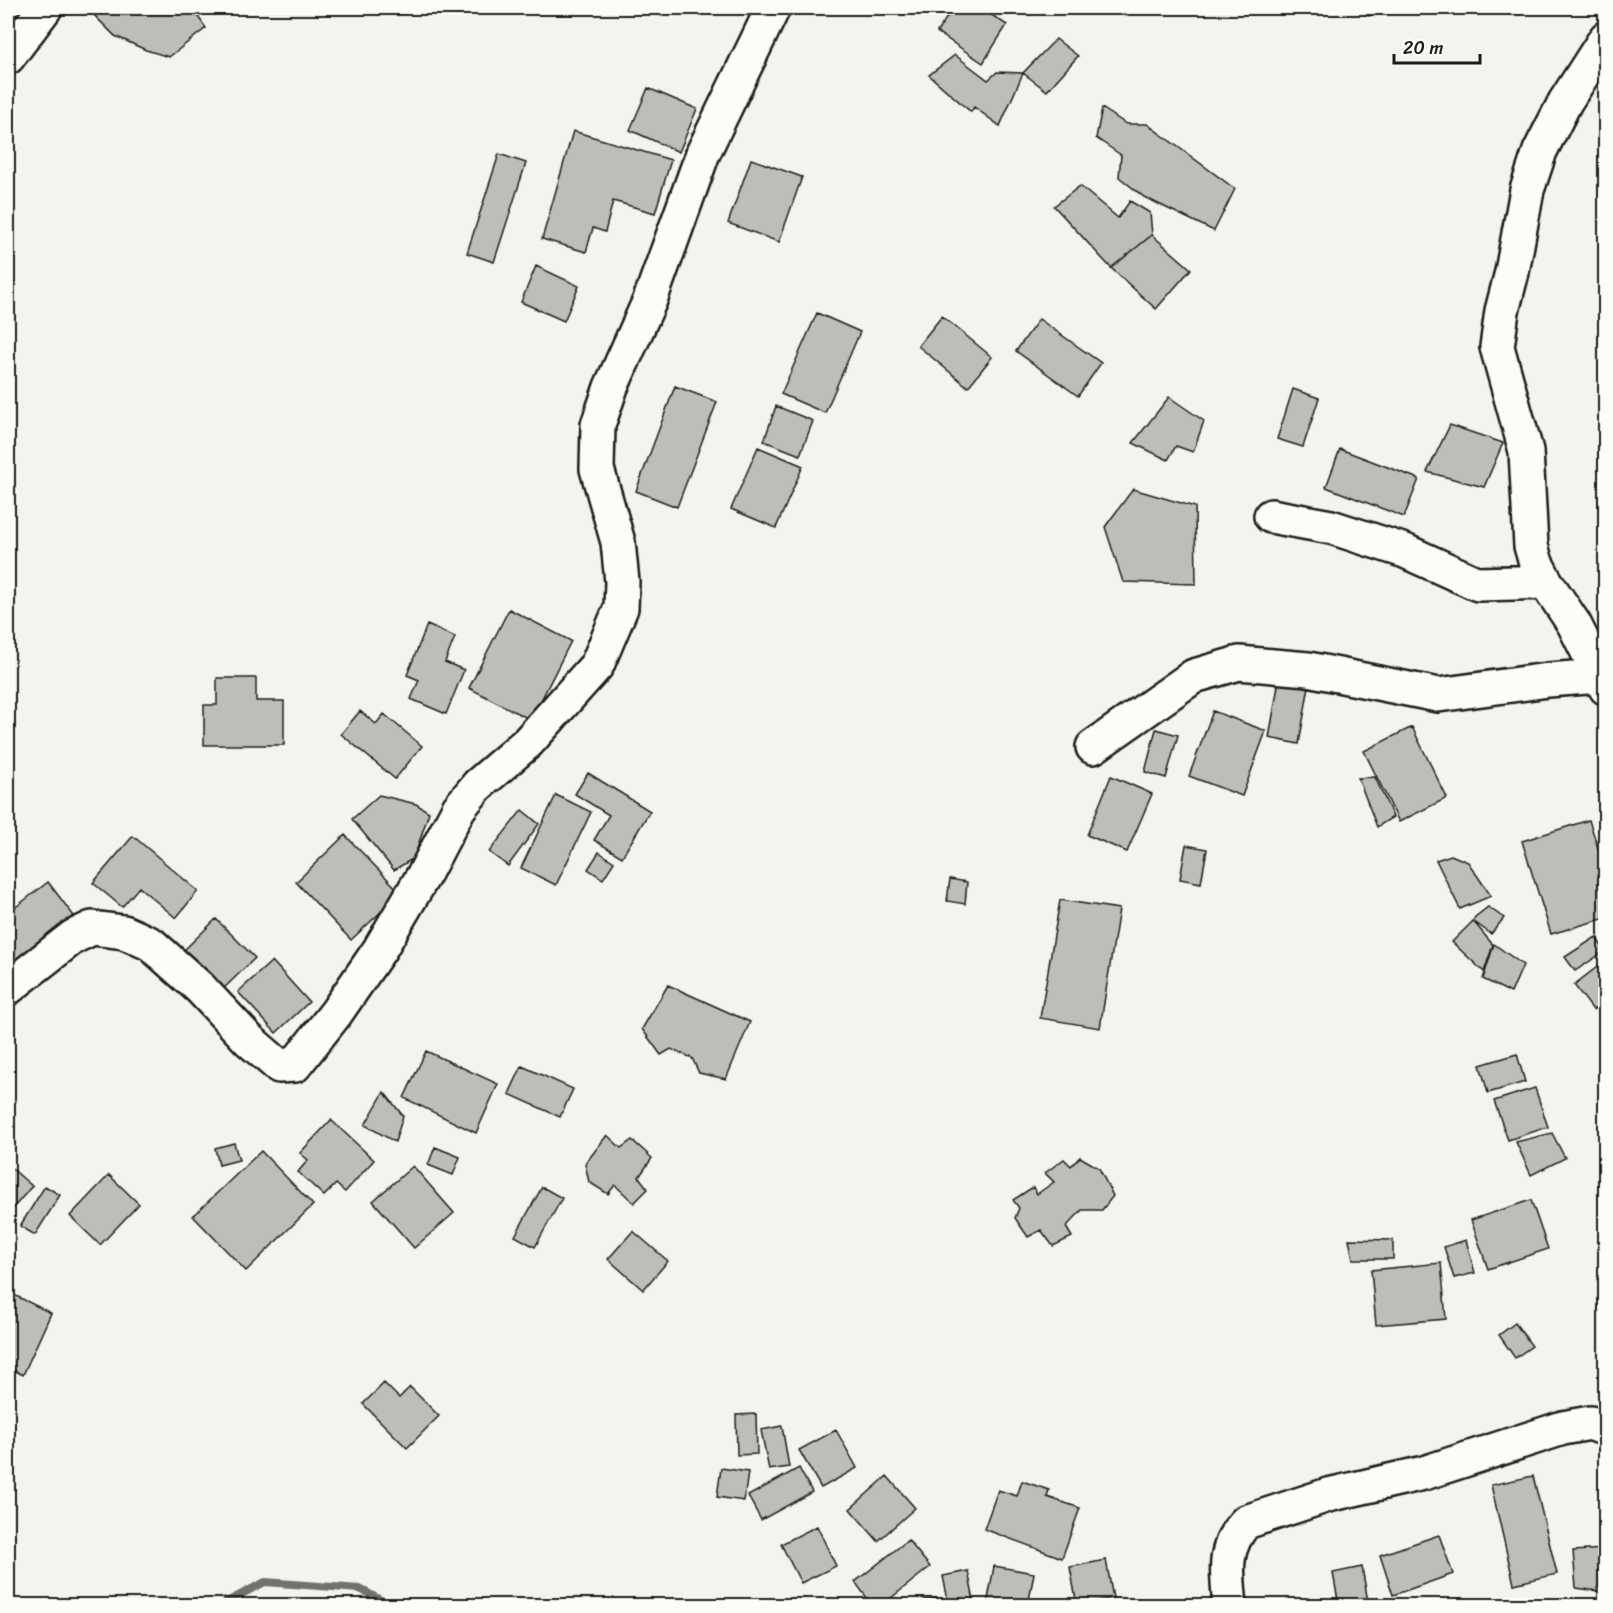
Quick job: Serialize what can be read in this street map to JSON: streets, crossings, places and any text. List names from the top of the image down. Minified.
{"scale_bar":"20 m"}
